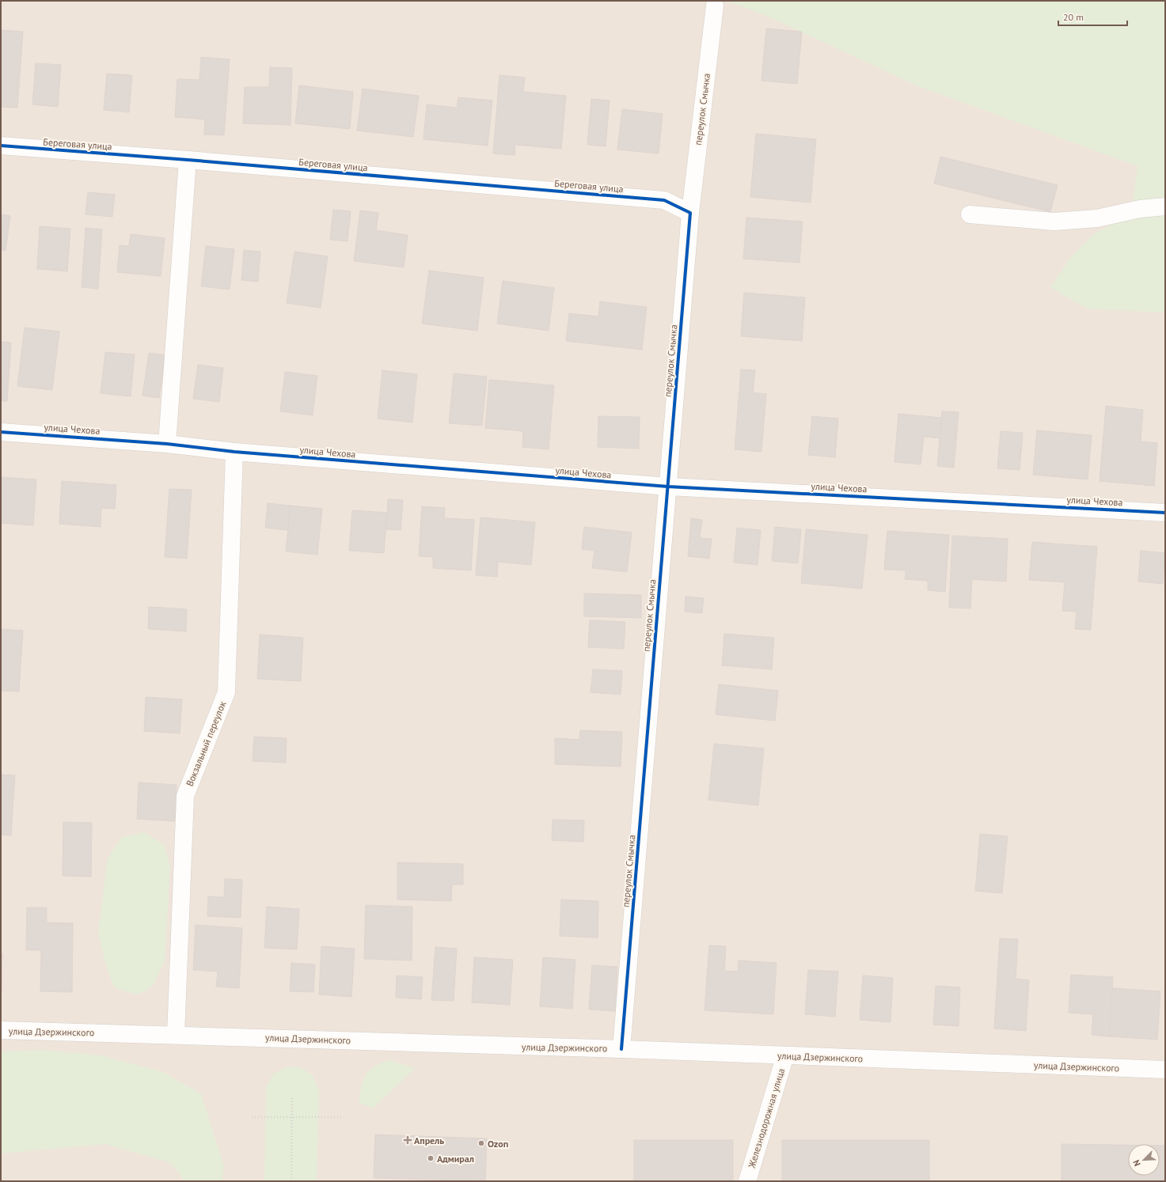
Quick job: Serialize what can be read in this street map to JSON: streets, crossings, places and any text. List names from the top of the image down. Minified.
{"streets":{"street":["переулок Смычка","Береговая улица","улица Чехова","Вокзальный переулок","улица Дзержинского","Железнодорожная улица"]},"crossings":[["переулок Смычка","Береговая улица"],["переулок Смычка","улица Чехова"],["переулок Смычка","улица Дзержинского"],["улица Чехова","Вокзальный переулок"],["Вокзальный переулок","улица Дзержинского"],["улица Дзержинского","Железнодорожная улица"]],"places":{"health":["Апрель"],"other":["Ozon","Адмирал"]},"scale_bar":"20 m","north":"bottom left"}
